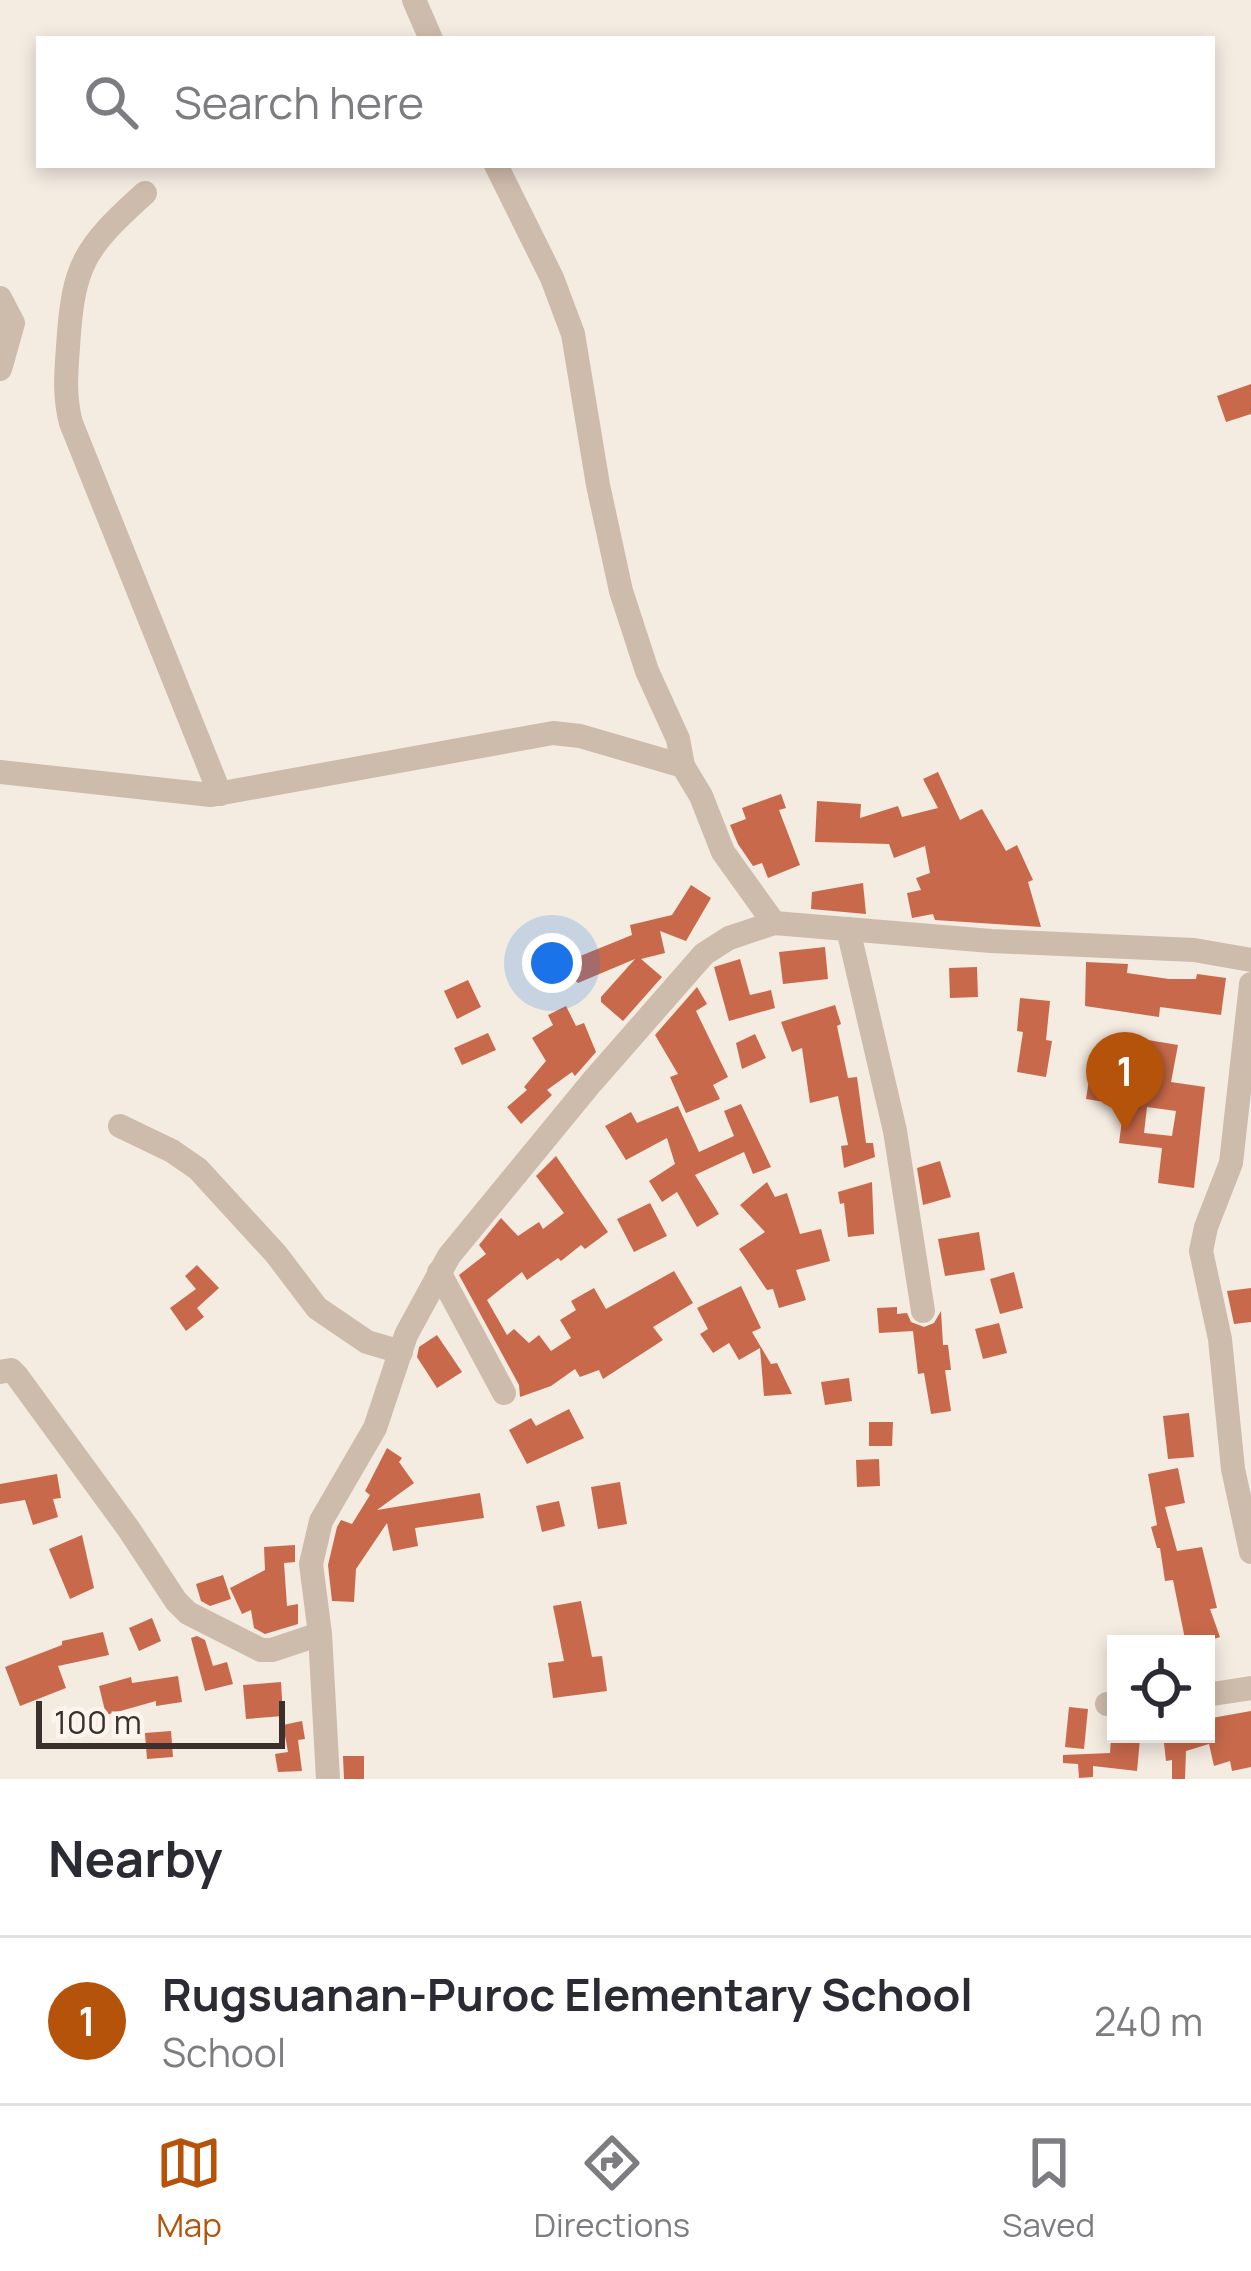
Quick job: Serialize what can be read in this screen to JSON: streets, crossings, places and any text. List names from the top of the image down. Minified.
{"scale_bar":"100 m","page":{"search":"Search here","pins":"1","scale":"100 m","heading":"Nearby","list":[{"mark":"1","name":"Rugsuanan-Puroc Elementary School","note":"School","value":"240 m"}],"nav":["Map","Directions","Saved"]}}
